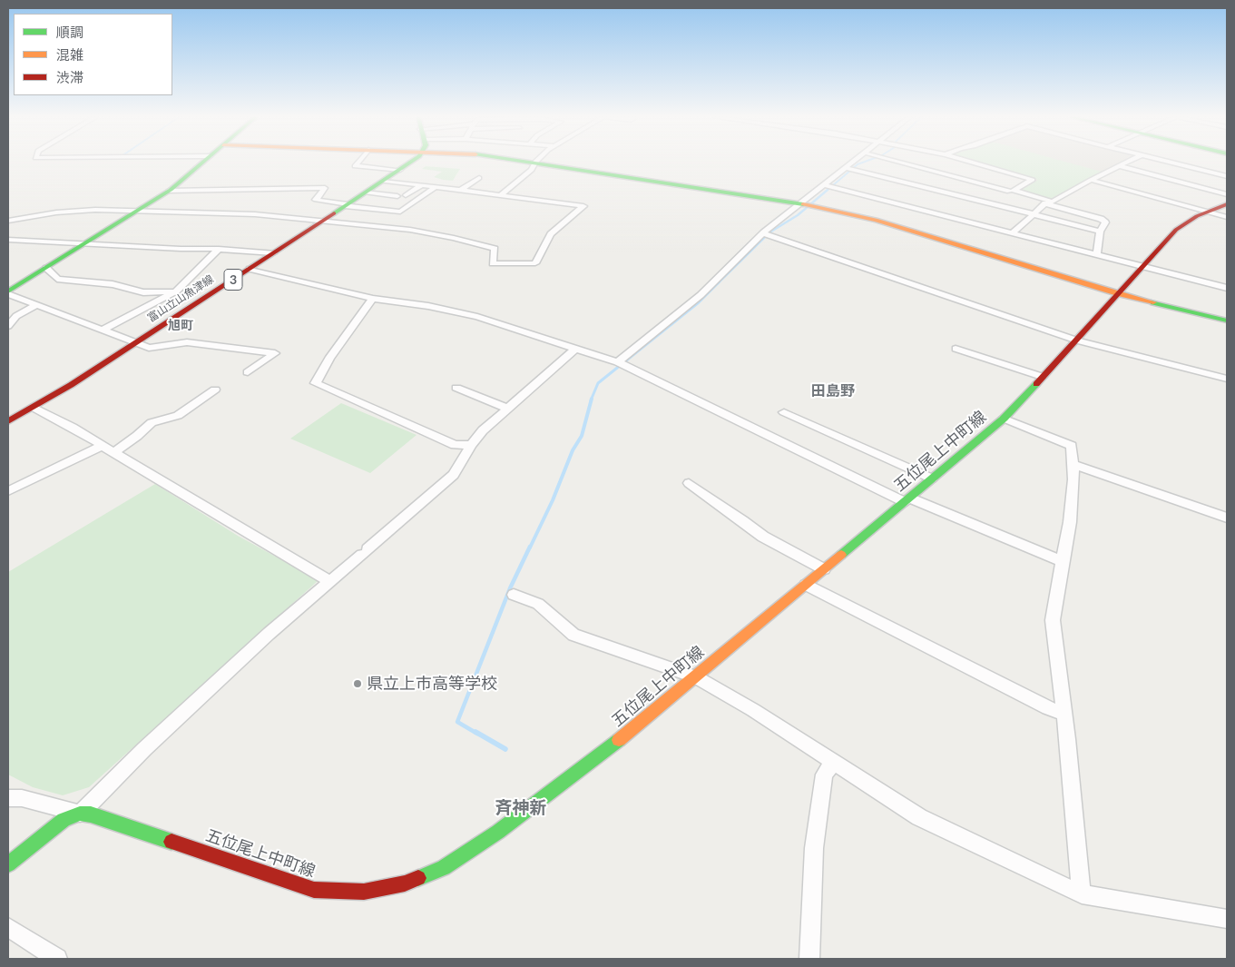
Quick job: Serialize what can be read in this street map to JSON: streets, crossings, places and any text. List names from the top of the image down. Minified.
{"streets":{"main road":["3","富山立山魚津線","五位尾上中町線"]},"districts":["旭町","田島野","斉神新"],"places":["県立上市高等学校"],"legend":["順調","混雑","渋滞"]}
